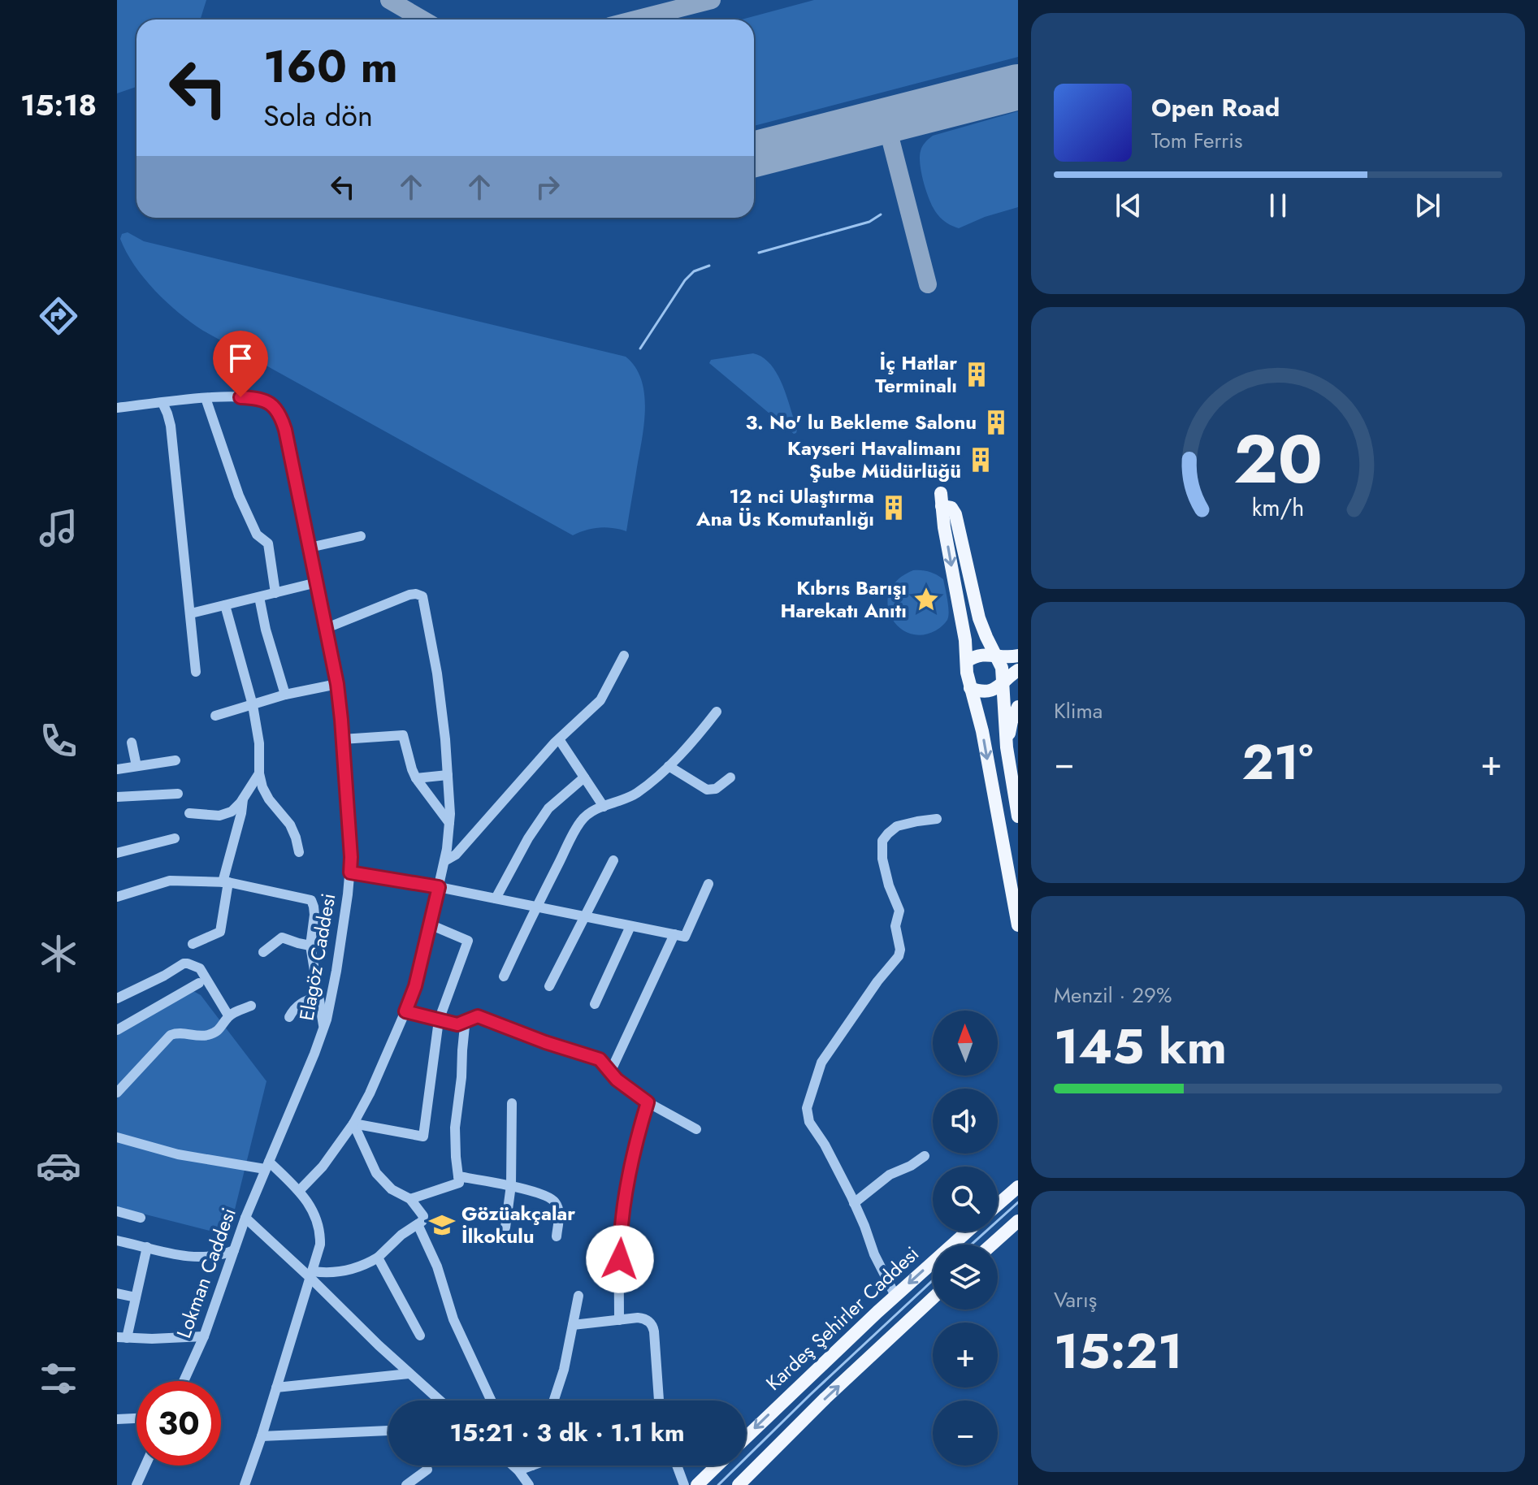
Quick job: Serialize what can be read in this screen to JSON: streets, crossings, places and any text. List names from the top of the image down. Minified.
{"streets":{"main road":["Kardeş Şehirler Caddesi"],"street":["Elagöz Caddesi","Lokman Caddesi"]},"crossings":[["Elagöz Caddesi","Lokman Caddesi"]],"places":{"building":["İç Hatlar Terminalı","3. No' lu Bekleme Salonu","Kayseri Havalimanı Şube Müdürlüğü","12 nci Ulaştırma Ana Üs Komutanlığı"],"place":["Kıbrıs Barışı Harekatı Anıtı"],"school or university":["Gözüakçalar İlkokulu"]},"north":"top","page":{"tabs":"15:18","turn":["160 m","Sola dön"],"song":["Open Road","Tom Ferris"],"tile":["Klima",["Menzil · 29%","145 km"],["Varış","15:21"]],"heat":["−","21°","+"],"map_buttons":["+","−"],"limit":"30","trip":"15:21 · 3 dk · 1.1 km","gauge":["20","km/h"]}}
